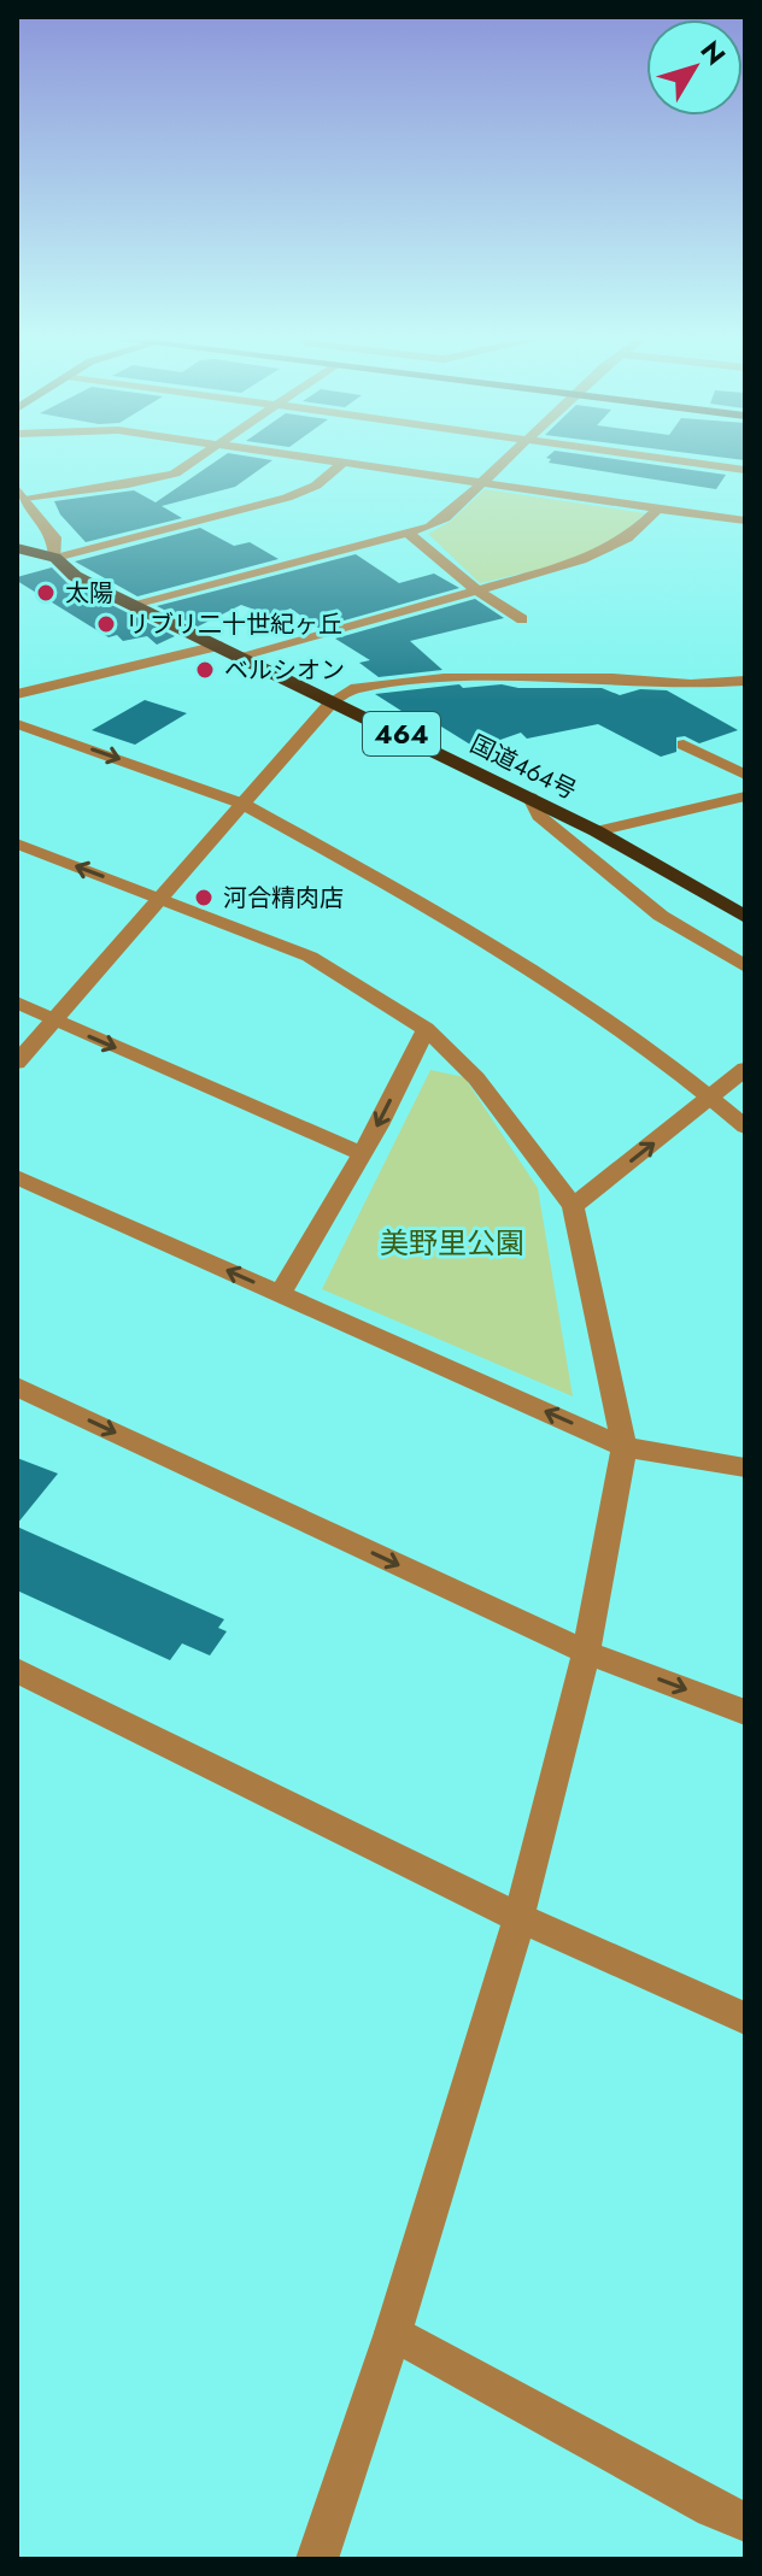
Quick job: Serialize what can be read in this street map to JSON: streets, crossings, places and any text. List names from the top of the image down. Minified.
{"streets":{"highway":["464","国道464号"]},"parks":["美野里公園"],"places":["太陽","リブリ二十世紀ヶ丘","ベルシオン","河合精肉店"],"north":"top right"}
